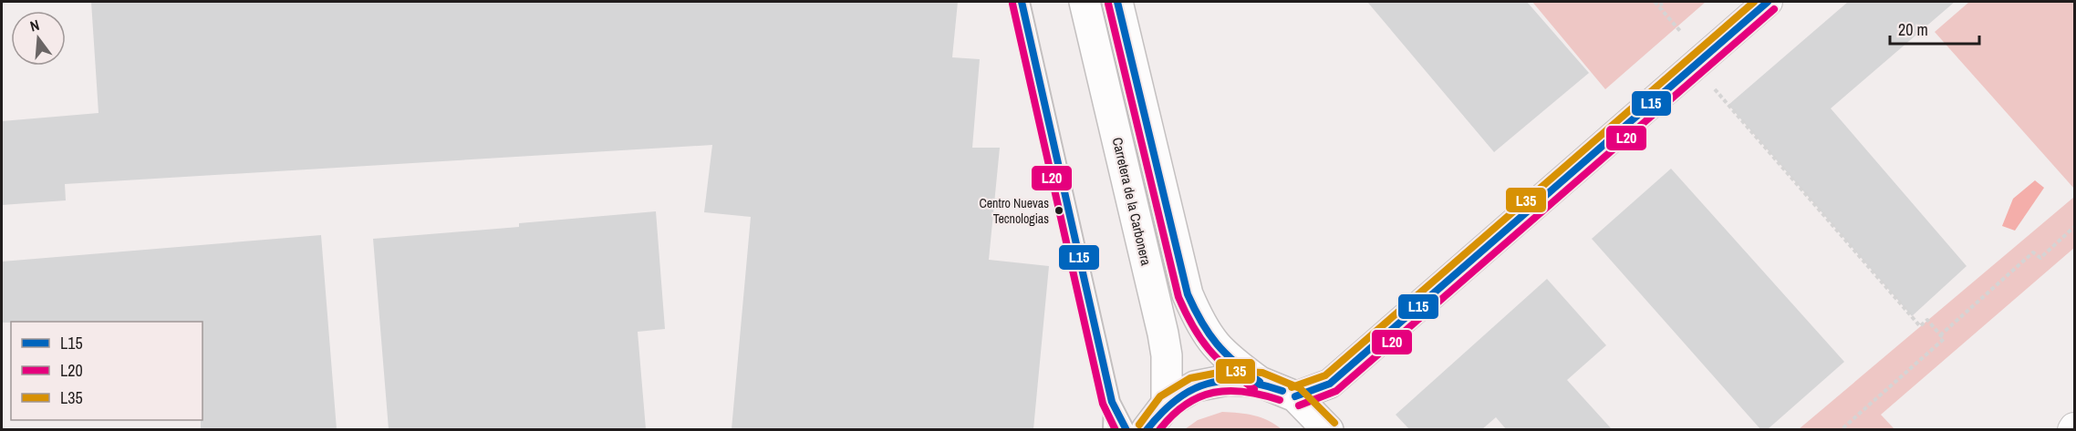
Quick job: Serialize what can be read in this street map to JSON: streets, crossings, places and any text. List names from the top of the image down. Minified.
{"streets":{"street":["Carretera de la Carbonera"]},"places":["Centro Nuevas Tecnologias"],"lines":["transit line L15","transit line L35","transit line L20"],"legend":["L15","L20","L35"],"scale_bar":"20 m","north":"top"}
